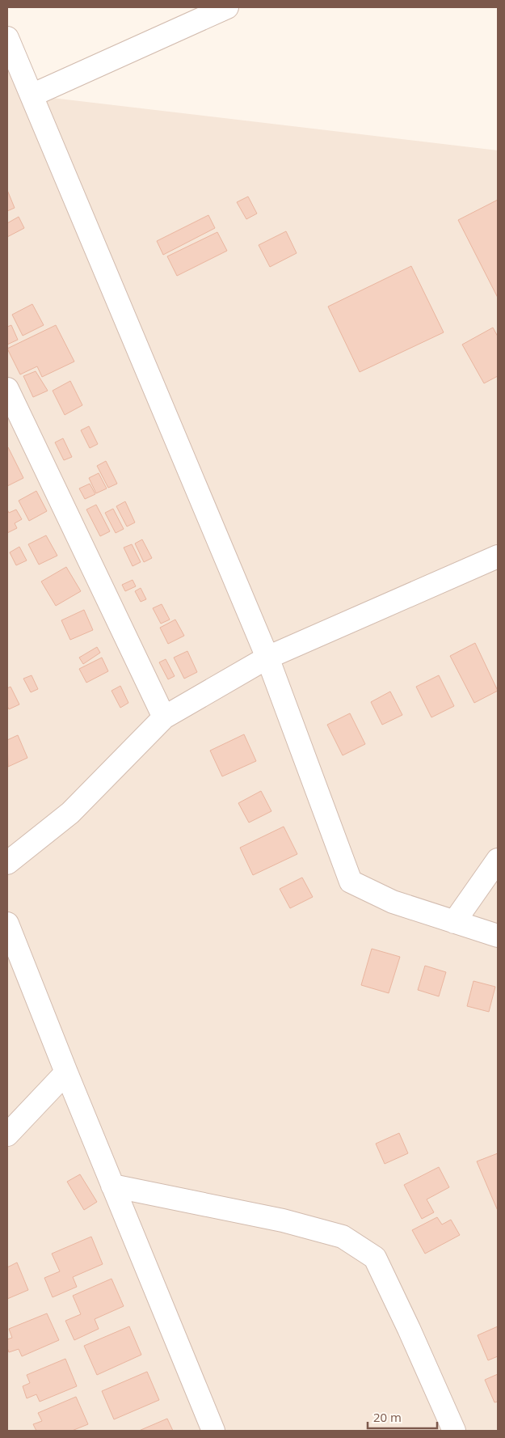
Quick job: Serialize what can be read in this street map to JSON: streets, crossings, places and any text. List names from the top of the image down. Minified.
{"scale_bar":"20 m"}
